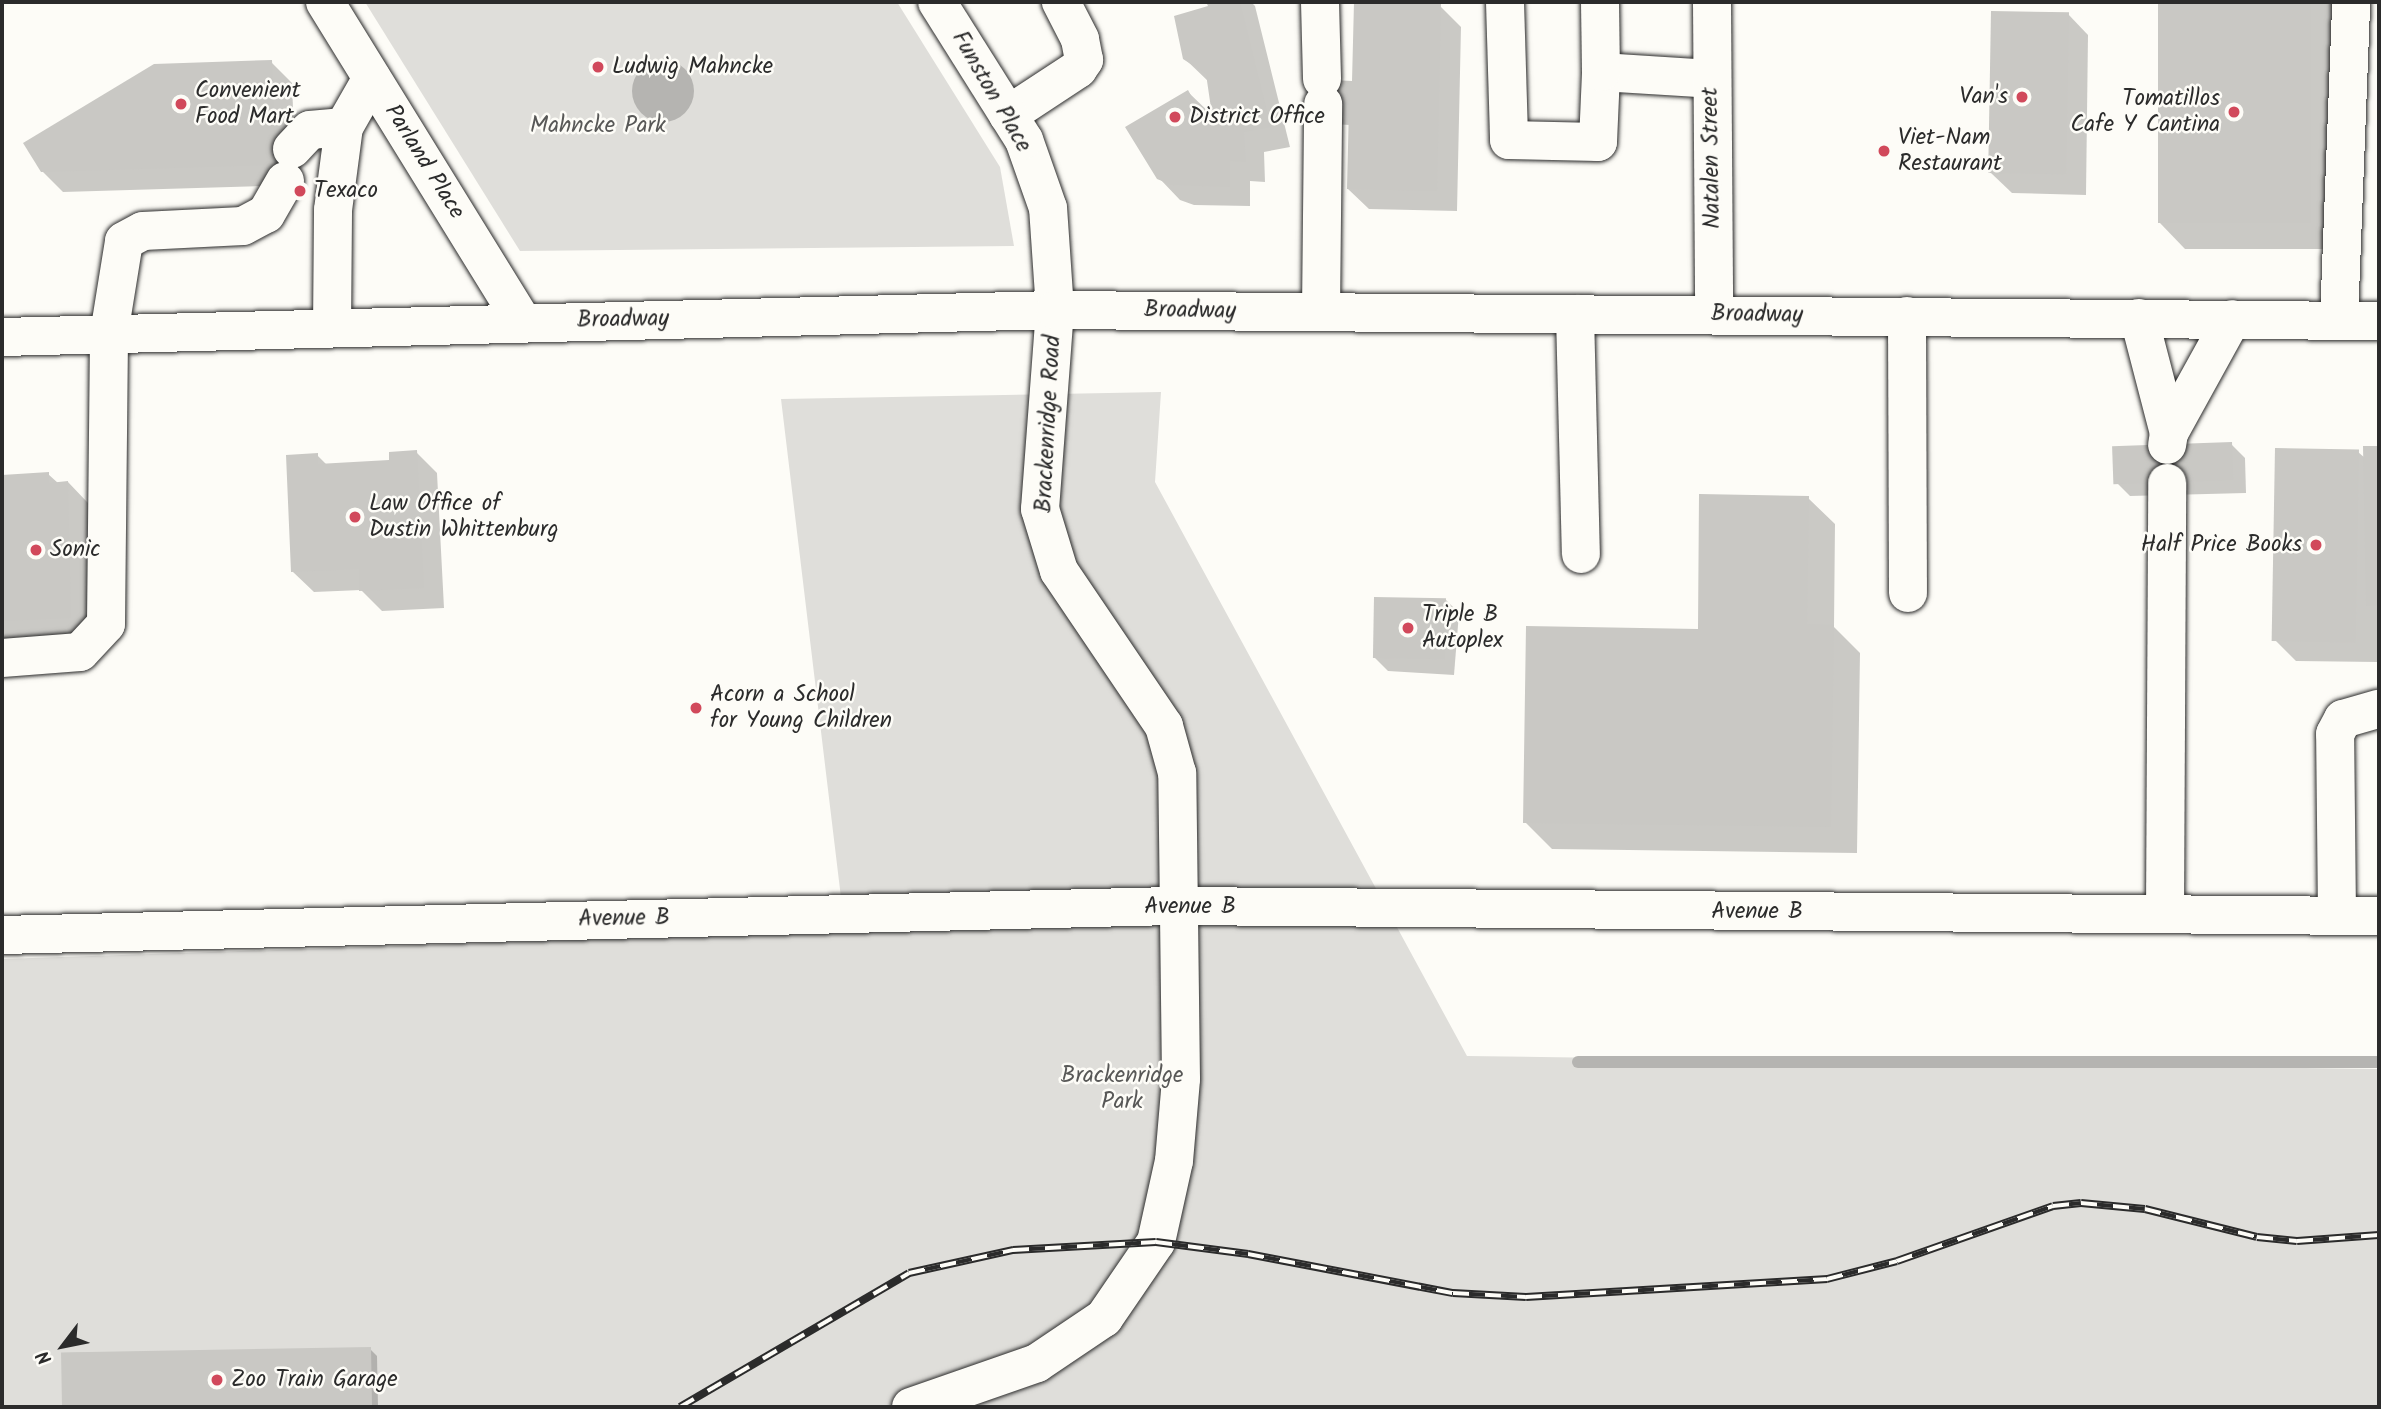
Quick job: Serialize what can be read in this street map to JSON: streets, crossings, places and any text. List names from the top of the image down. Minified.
{"streets":{"street":["Funston Place","Natalen Street","Parland Place","Broadway","Brackenridge Road","Avenue B"]},"crossings":[["Funston Place","Broadway"],["Funston Place","Brackenridge Road"],["Natalen Street","Broadway"],["Parland Place","Broadway"],["Broadway","Brackenridge Road"],["Brackenridge Road","Avenue B"]],"parks":["Mahncke Park","Brackenridge Park"],"places":["Ludwig Mahncke","Van's","Convenient Food Mart","Tomatillos Cafe Y Cantina","District Office","Viet-Nam Restaurant","Texaco","Law Office of Dustin Whittenburg","Half Price Books","Sonic","Triple B Autoplex","Acorn a School for Young Children","Zoo Train Garage"],"north":"bottom left"}
